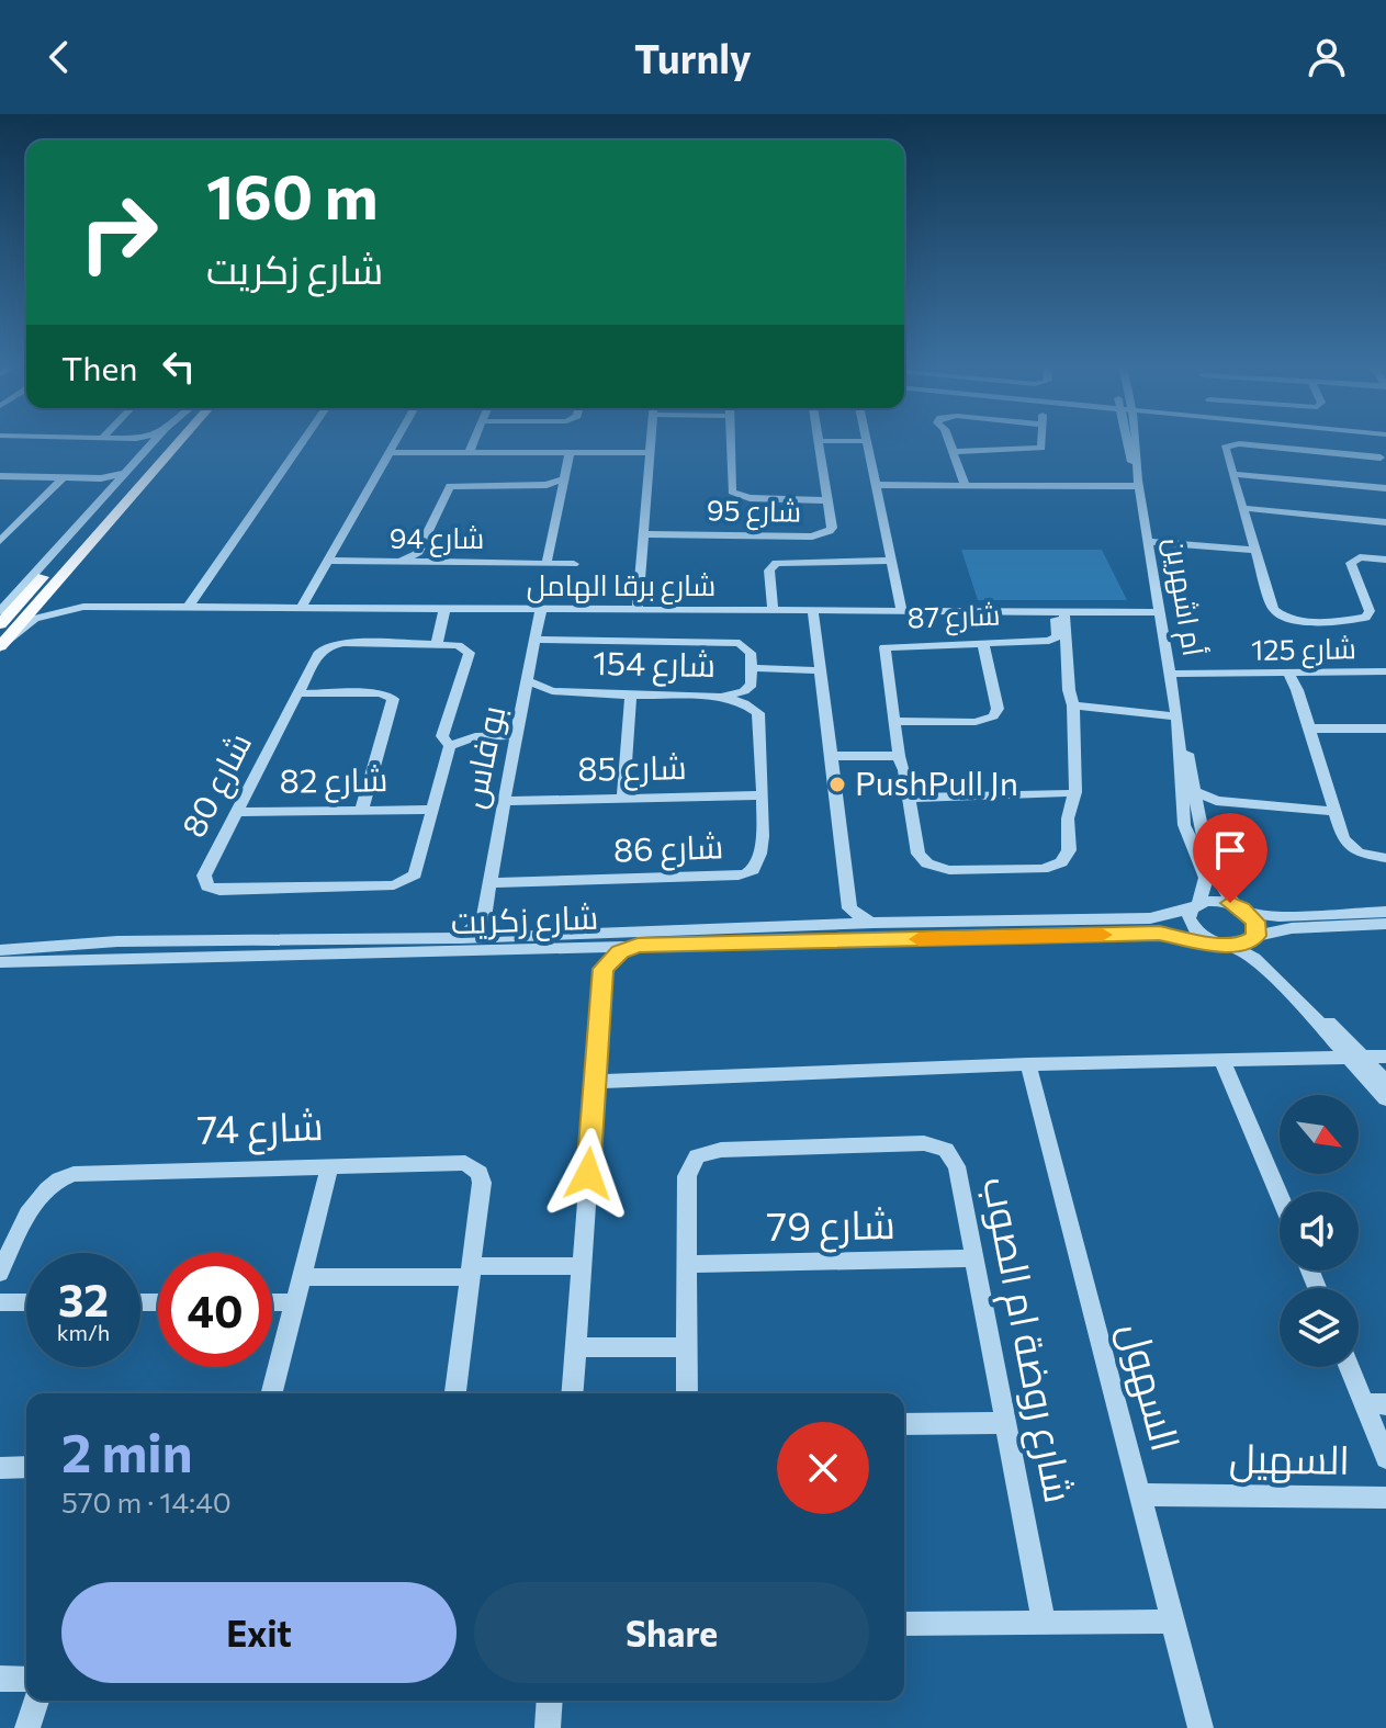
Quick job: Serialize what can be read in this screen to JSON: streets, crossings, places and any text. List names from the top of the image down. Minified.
{"streets":{"street":["شارع 95","شارع 94","شارع برقا الهامل","أم اشهرين","شارع 87","شارع 125","شارع 154","بو فاس","شارع 85","شارع 82","شارع 80","شارع 86","شارع زكريت","شارع 74","شارع 79","شارع روضة ام الصوب","السهول","السهيل"]},"crossings":[["شارع برقا الهامل","أم اشهرين"],["شارع برقا الهامل","شارع 87"],["شارع برقا الهامل","بو فاس"],["أم اشهرين","شارع 125"],["أم اشهرين","شارع زكريت"],["شارع 154","بو فاس"],["شارع 154","شارع 86"],["بو فاس","شارع 85"],["بو فاس","شارع 86"],["شارع 85","شارع 86"],["شارع 82","شارع 80"],["شارع 79","شارع روضة ام الصوب"],["السهول","السهيل"]],"places":["PushPull Jn"],"north":"bottom right","page":{"header":"Turnly","turn":["160 m","شارع زكريت"],"then":"Then","speed":"32 km/h","limit":"40","heading":["2 min","570 m · 14:40"],"buttons":["Exit","Share"]}}
